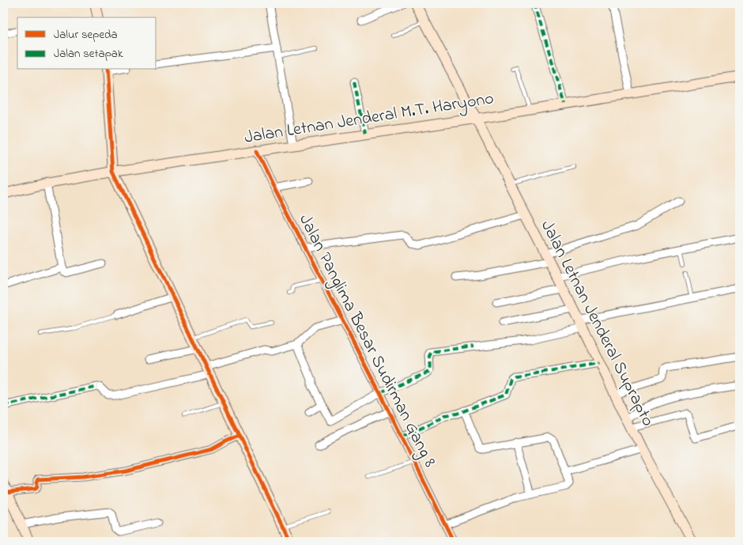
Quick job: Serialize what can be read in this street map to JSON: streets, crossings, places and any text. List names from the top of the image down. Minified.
{"streets":{"main road":["Jalan Letnan Jenderal M.T. Haryono","Jalan Letnan Jenderal Suprapto"],"street":["Jalan Panglima Besar Sudirman Gang 8"]},"crossings":[["Jalan Letnan Jenderal M.T. Haryono","Jalan Letnan Jenderal Suprapto"],["Jalan Letnan Jenderal M.T. Haryono","Jalan Panglima Besar Sudirman Gang 8"]],"legend":["Jalur sepeda","Jalan setapak"]}
